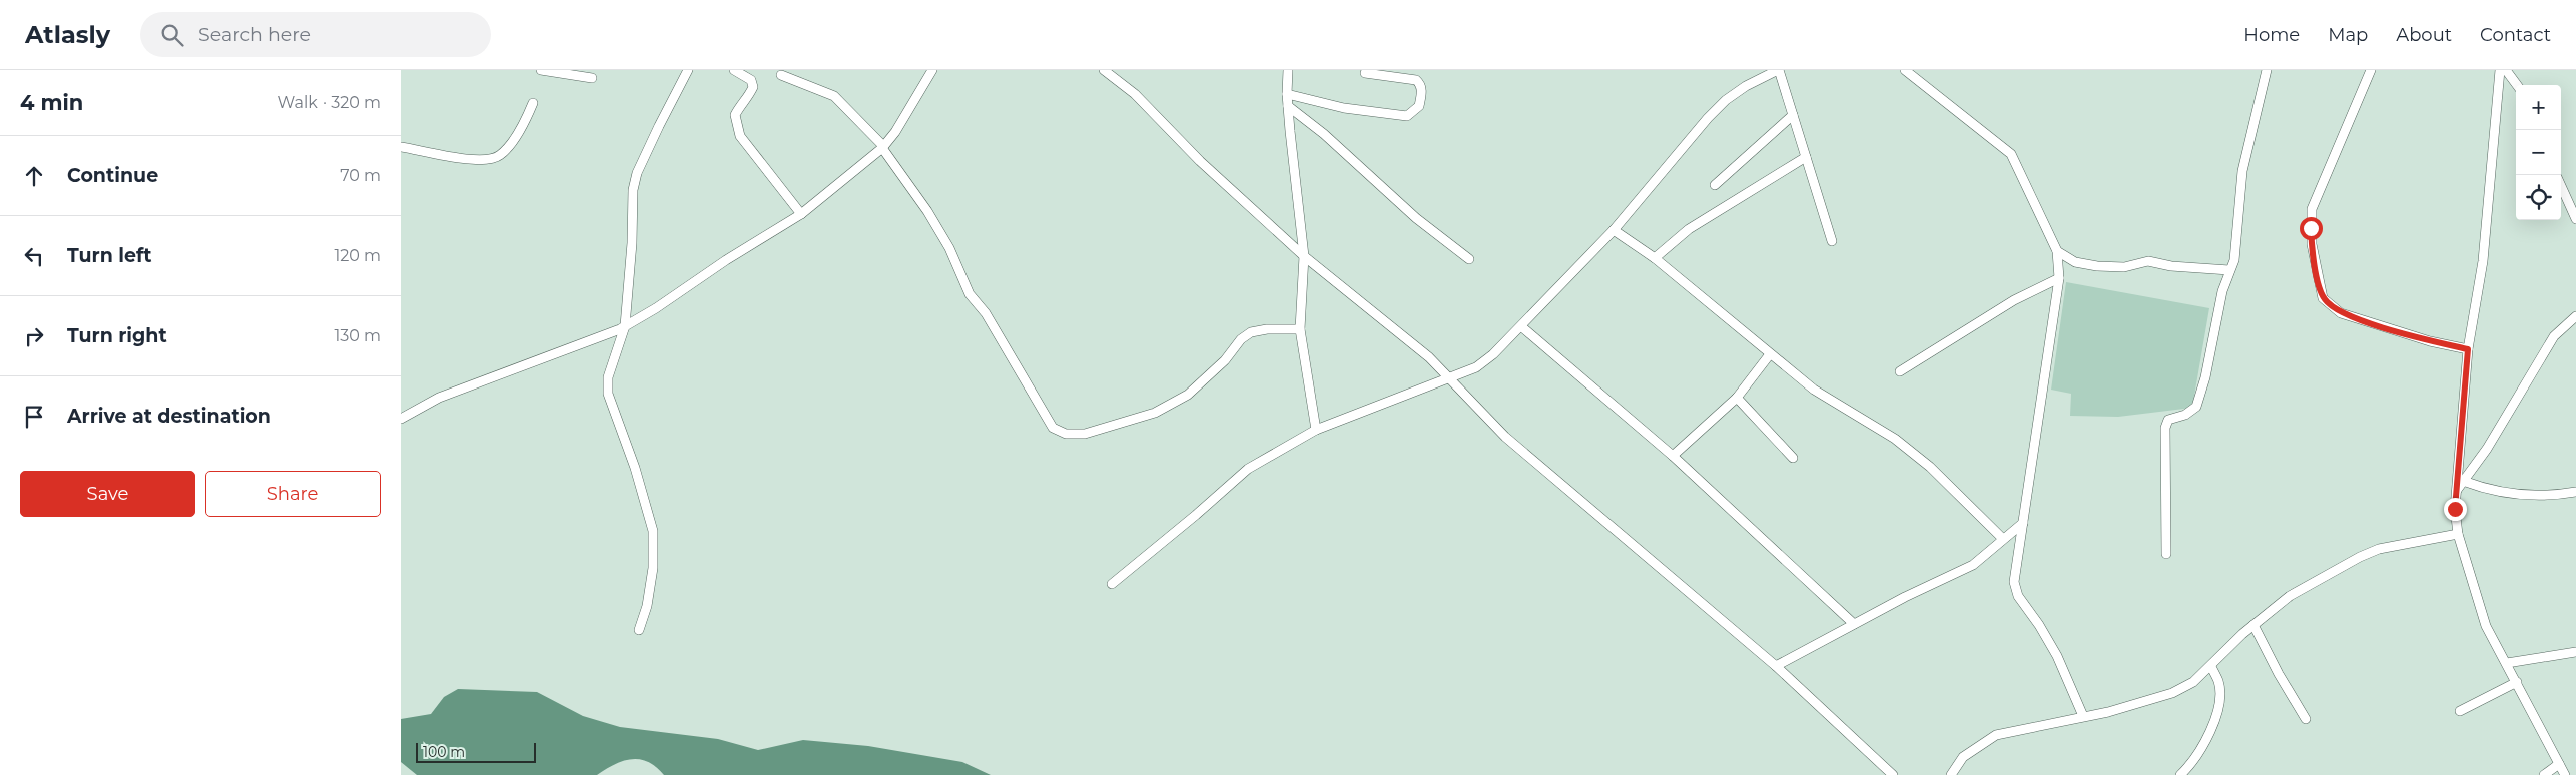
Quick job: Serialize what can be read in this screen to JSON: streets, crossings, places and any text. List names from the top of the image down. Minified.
{"scale_bar":"100 m","page":{"header":"Atlasly","search":"Search here","nav":["Home","Map","About","Contact"],"heading":["4 min","Walk · 320 m"],"map_buttons":["+","−"],"list":[["Continue","70 m"],["Turn left","120 m"],["Turn right","130 m"],"Arrive at destination"],"buttons":["Save","Share"],"scale":"100 m"}}
